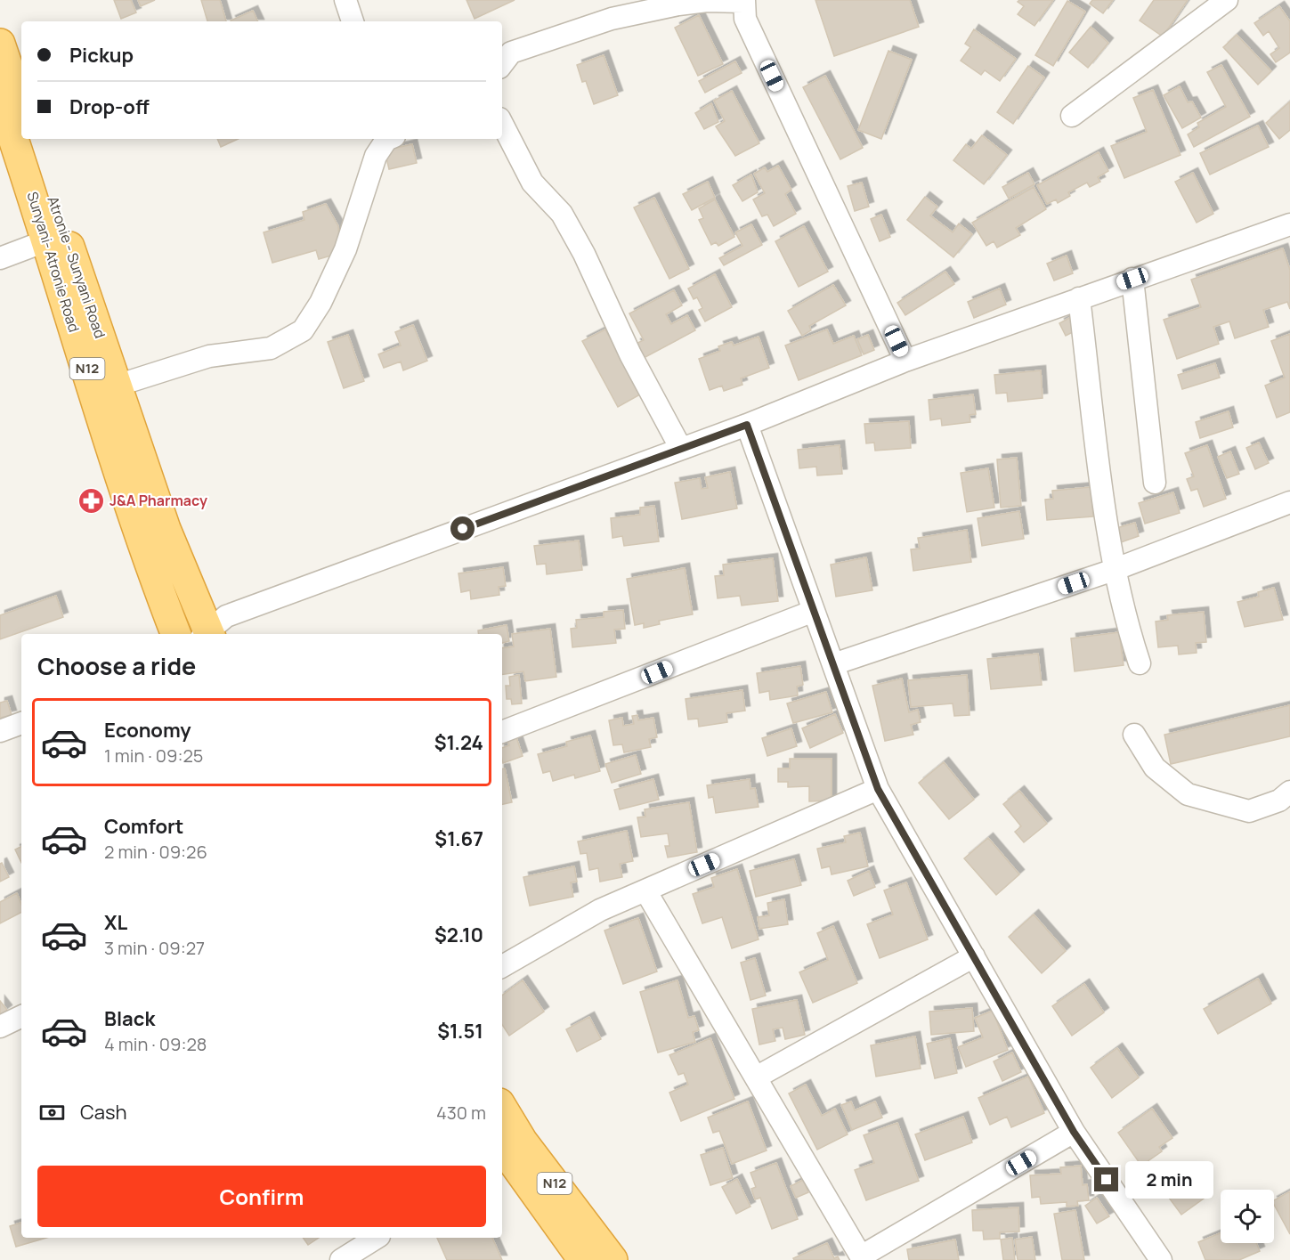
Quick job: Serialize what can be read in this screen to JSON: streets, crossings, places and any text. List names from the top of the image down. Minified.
{"streets":{"highway":["Sunyani- Atronie Road","Atronie - Sunyani Road","N12"]},"places":{"pharmacy":["J&A Pharmacy"]},"page":{"banner":["Pickup","Drop-off"],"heading":"Choose a ride","list":[{"name":"Economy","note":"1 min · 09:25","value":"$1.24"},{"name":"Comfort","note":"2 min · 09:26","value":"$1.67"},{"name":"XL","note":"3 min · 09:27","value":"$2.10"},{"name":"Black","note":"4 min · 09:28","value":"$1.51"}],"pay":["Cash","430 m"],"buttons":"Confirm","bubble":"2 min"}}
